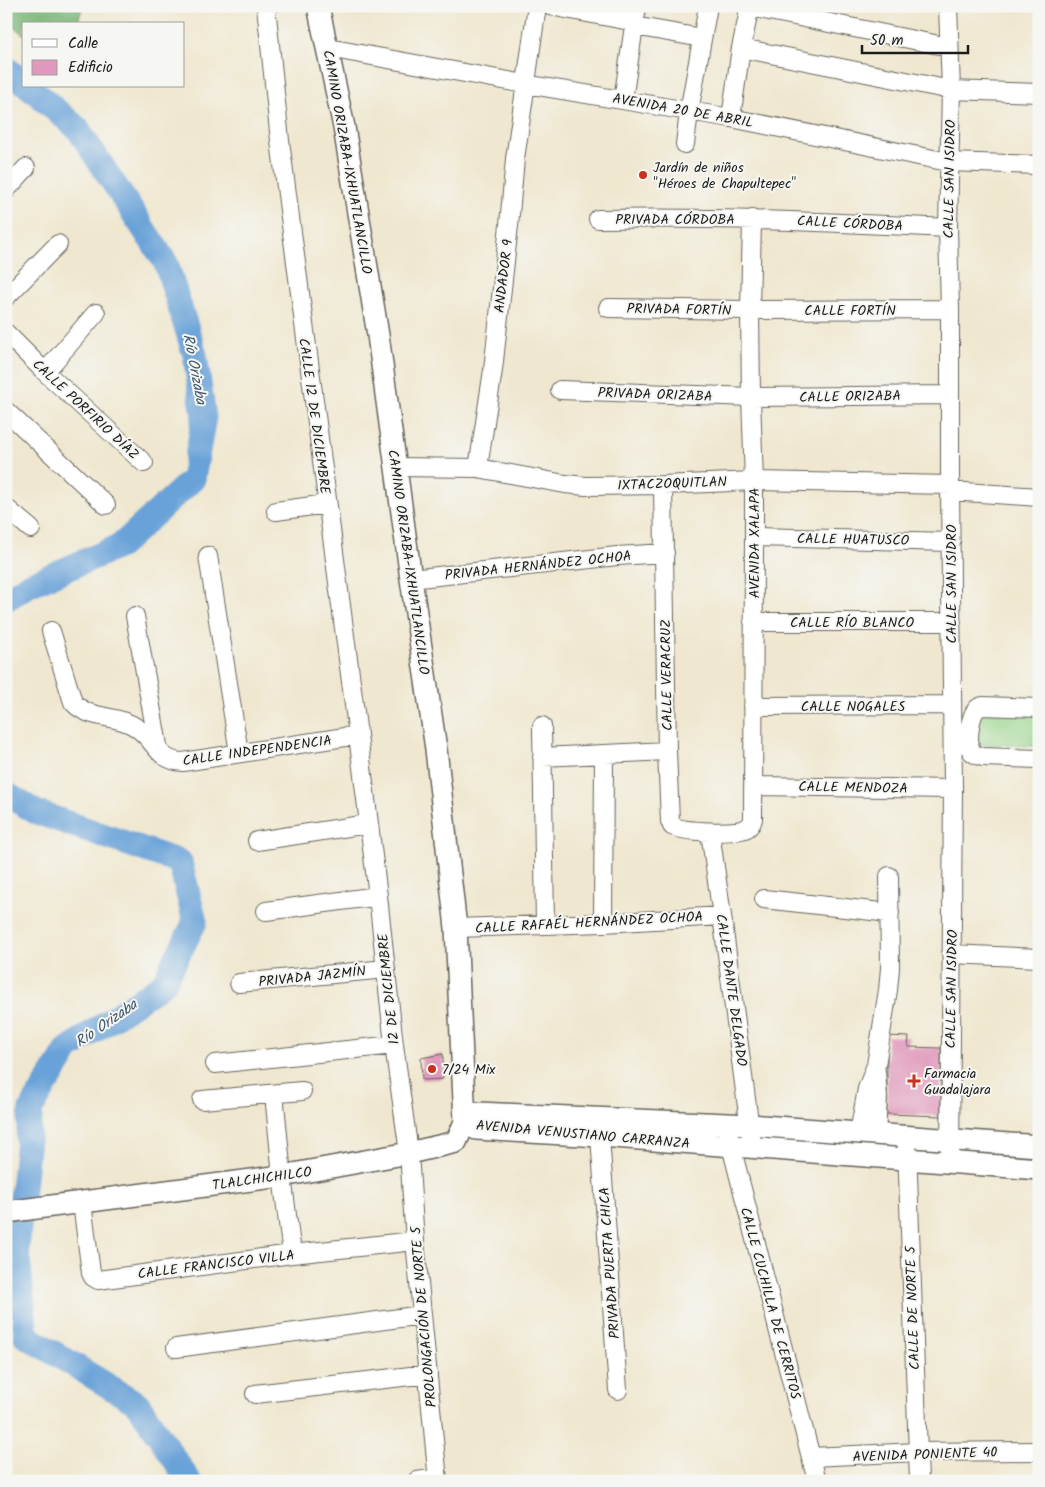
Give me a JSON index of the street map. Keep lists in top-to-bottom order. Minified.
{"streets":{"street":["AVENIDA 20 DE ABRIL","CAMINO ORIZABA-IXHUATLANCILLO","CALLE SAN ISIDRO","PRIVADA CÓRDOBA","CALLE CÓRDOBA","ANDADOR 9","PRIVADA FORTÍN","CALLE FORTÍN","PRIVADA ORIZABA","CALLE ORIZABA","CALLE PORFIRIO DÍAZ","CALLE 12 DE DICIEMBRE","IXTACZOQUITLAN","CALLE HUATUSCO","AVENIDA XALAPA","PRIVADA HERNÁNDEZ OCHOA","CALLE RÍO BLANCO","CALLE VERACRUZ","CALLE NOGALES","CALLE INDEPENDENCIA","CALLE MENDOZA","CALLE RAFAÉL HERNÁNDEZ OCHOA","PRIVADA JAZMÍN","12 DE DICIEMBRE","CALLE DANTE DELGADO","AVENIDA VENUSTIANO CARRANZA","TLALCHICHILCO","PRIVADA PUERTA CHICA","CALLE FRANCISCO VILLA","CALLE CUCHILLA DE CERRITOS","CALLE DE NORTE 5","PROLONGACIÓN DE NORTE 5","AVENIDA PONIENTE 40"]},"crossings":[["AVENIDA 20 DE ABRIL","CAMINO ORIZABA-IXHUATLANCILLO"],["AVENIDA 20 DE ABRIL","CALLE SAN ISIDRO"],["AVENIDA 20 DE ABRIL","ANDADOR 9"],["CAMINO ORIZABA-IXHUATLANCILLO","IXTACZOQUITLAN"],["CAMINO ORIZABA-IXHUATLANCILLO","PRIVADA HERNÁNDEZ OCHOA"],["CAMINO ORIZABA-IXHUATLANCILLO","CALLE RAFAÉL HERNÁNDEZ OCHOA"],["CAMINO ORIZABA-IXHUATLANCILLO","AVENIDA VENUSTIANO CARRANZA"],["CAMINO ORIZABA-IXHUATLANCILLO","TLALCHICHILCO"],["CALLE SAN ISIDRO","CALLE CÓRDOBA"],["CALLE SAN ISIDRO","CALLE FORTÍN"],["CALLE SAN ISIDRO","CALLE ORIZABA"],["CALLE SAN ISIDRO","IXTACZOQUITLAN"],["CALLE SAN ISIDRO","CALLE HUATUSCO"],["CALLE SAN ISIDRO","CALLE RÍO BLANCO"],["CALLE SAN ISIDRO","CALLE NOGALES"],["CALLE SAN ISIDRO","CALLE MENDOZA"],["CALLE SAN ISIDRO","AVENIDA VENUSTIANO CARRANZA"],["PRIVADA CÓRDOBA","CALLE CÓRDOBA"],["PRIVADA CÓRDOBA","AVENIDA XALAPA"],["CALLE CÓRDOBA","AVENIDA XALAPA"],["ANDADOR 9","IXTACZOQUITLAN"],["PRIVADA FORTÍN","CALLE FORTÍN"],["PRIVADA FORTÍN","AVENIDA XALAPA"],["CALLE FORTÍN","AVENIDA XALAPA"],["PRIVADA ORIZABA","CALLE ORIZABA"],["PRIVADA ORIZABA","AVENIDA XALAPA"],["CALLE ORIZABA","AVENIDA XALAPA"],["CALLE 12 DE DICIEMBRE","CALLE INDEPENDENCIA"],["CALLE 12 DE DICIEMBRE","12 DE DICIEMBRE"],["IXTACZOQUITLAN","AVENIDA XALAPA"],["IXTACZOQUITLAN","CALLE VERACRUZ"],["CALLE HUATUSCO","AVENIDA XALAPA"],["AVENIDA XALAPA","CALLE RÍO BLANCO"],["AVENIDA XALAPA","CALLE VERACRUZ"],["AVENIDA XALAPA","CALLE NOGALES"],["AVENIDA XALAPA","CALLE MENDOZA"],["AVENIDA XALAPA","CALLE DANTE DELGADO"],["PRIVADA HERNÁNDEZ OCHOA","CALLE VERACRUZ"],["CALLE VERACRUZ","CALLE DANTE DELGADO"],["CALLE RAFAÉL HERNÁNDEZ OCHOA","CALLE DANTE DELGADO"],["PRIVADA JAZMÍN","12 DE DICIEMBRE"],["12 DE DICIEMBRE","TLALCHICHILCO"],["12 DE DICIEMBRE","PROLONGACIÓN DE NORTE 5"],["CALLE DANTE DELGADO","AVENIDA VENUSTIANO CARRANZA"],["AVENIDA VENUSTIANO CARRANZA","TLALCHICHILCO"],["AVENIDA VENUSTIANO CARRANZA","PRIVADA PUERTA CHICA"],["AVENIDA VENUSTIANO CARRANZA","CALLE CUCHILLA DE CERRITOS"],["AVENIDA VENUSTIANO CARRANZA","CALLE DE NORTE 5"],["TLALCHICHILCO","CALLE FRANCISCO VILLA"],["TLALCHICHILCO","PROLONGACIÓN DE NORTE 5"],["CALLE FRANCISCO VILLA","PROLONGACIÓN DE NORTE 5"],["CALLE CUCHILLA DE CERRITOS","AVENIDA PONIENTE 40"],["CALLE DE NORTE 5","AVENIDA PONIENTE 40"]],"water":["Río Orizaba"],"places":{"other":["Jardín de niños \"Héroes de Chapultepec\"","7/24 Mix"],"health":["Farmacia Guadalajara"]},"legend":["Calle","Edificio"],"scale_bar":"50 m"}
